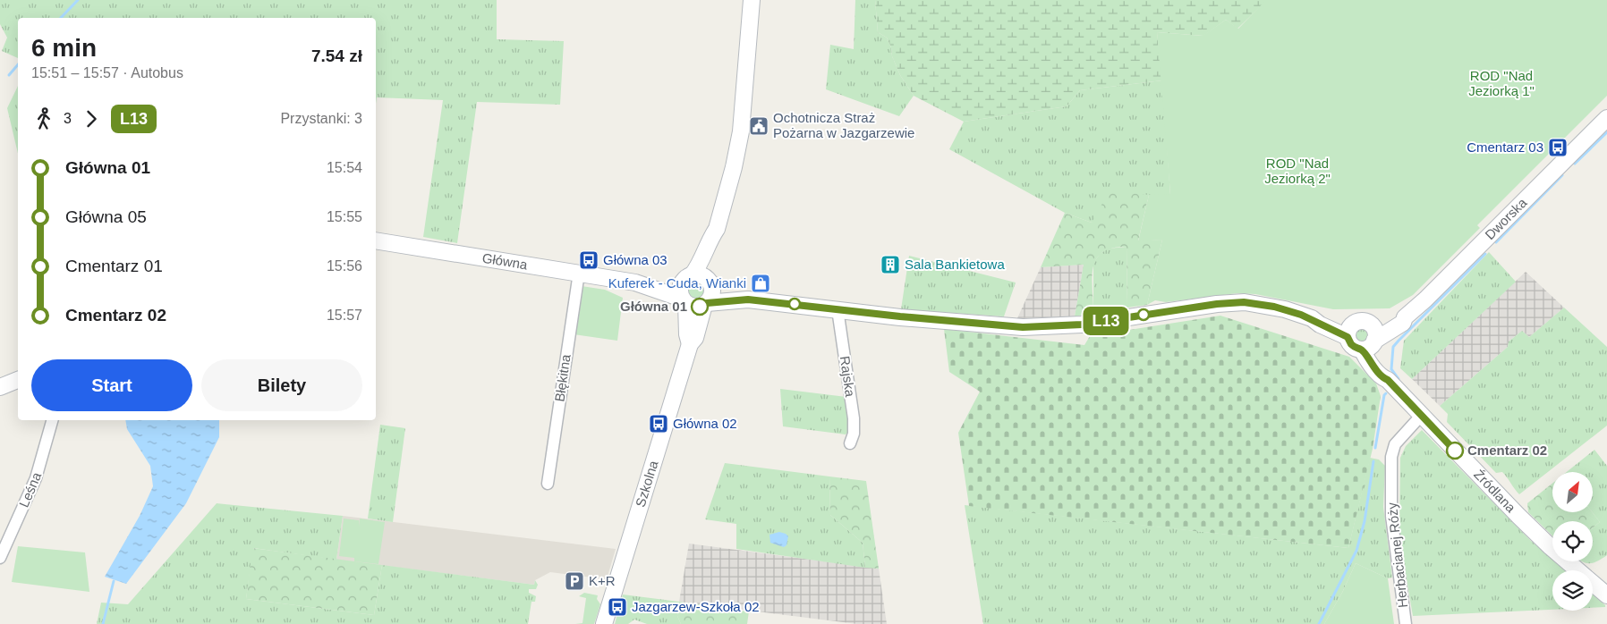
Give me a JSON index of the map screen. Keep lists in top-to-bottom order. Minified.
{"streets":{"main road":["Dworska","Główna","Szkolna","Źródlana"],"street":["Rajska","Błękitna","Leśna","Herbacianej Róży"]},"crossings":[["Dworska","Źródlana"],["Główna","Błękitna"],["Główna","Szkolna"],["Źródlana","Herbacianej Róży"]],"parks":["ROD \"Nad Jeziorką 1\"","ROD \"Nad Jeziorką 2\""],"places":{"public building":["Ochotnicza Straż Pożarna w Jazgarzewie"],"bus stop":["Cmentarz 03","Główna 03","Główna 02","Jazgarzew-Szkoła 02"],"building":["Sala Bankietowa"],"shop":["Kuferek - Cuda, Wianki"],"other":["Główna 01","Cmentarz 02"],"parking":["K+R"]},"lines":["bus line L13"],"north":"top right","page":{"on_map":"L13","heading":["6 min","15:51 – 15:57 · Autobus","7.54 zł"],"legs":["3","L13","Przystanki: 3"],"list":[{"name":"Główna 01","value":"15:54"},{"name":"Główna 05","value":"15:55"},{"name":"Cmentarz 01","value":"15:56"},{"name":"Cmentarz 02","value":"15:57"}],"buttons":["Start","Bilety"]}}
